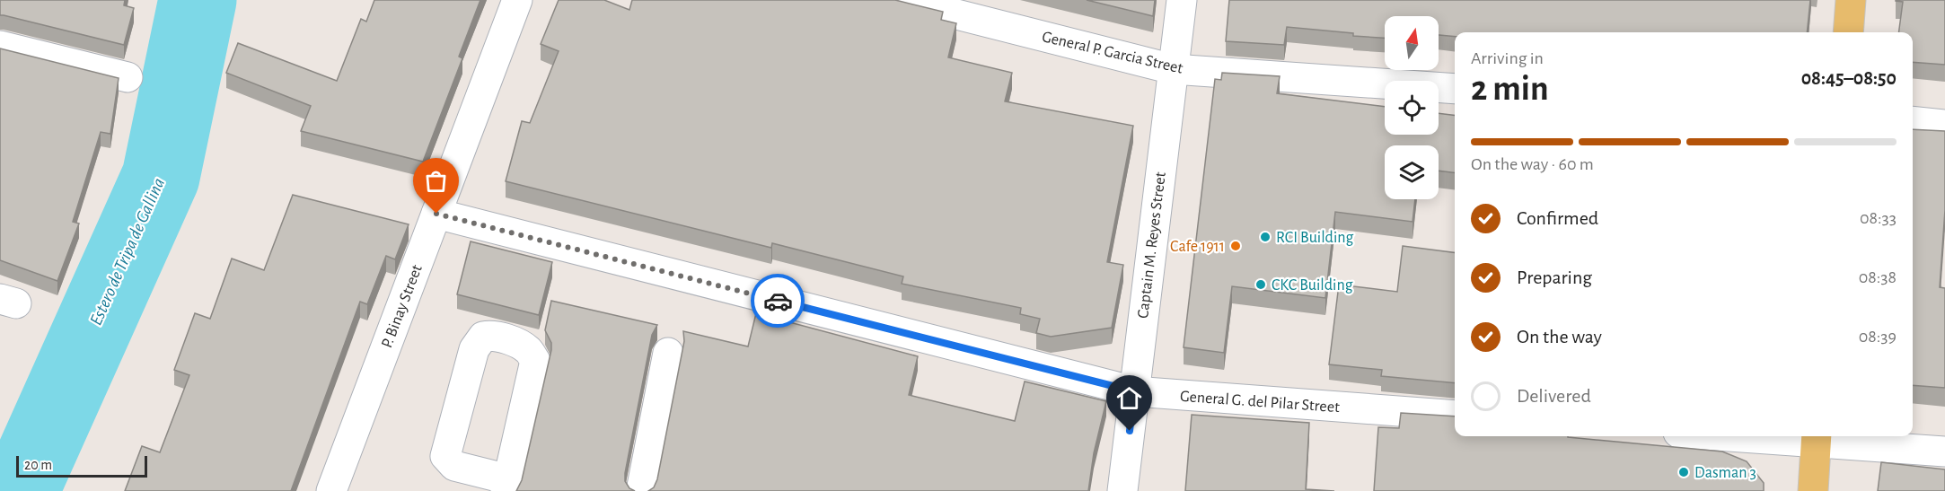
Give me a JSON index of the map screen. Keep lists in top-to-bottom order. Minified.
{"streets":{"street":["General P. Garcia Street","Captain M. Reyes Street","P. Binay Street","General G. del Pilar Street"]},"crossings":[["General P. Garcia Street","Captain M. Reyes Street"],["Captain M. Reyes Street","General G. del Pilar Street"],["P. Binay Street","General G. del Pilar Street"]],"water":["Estero de Tripa de Gallina"],"places":["RCI Building","Cafe 1911","CKC Building","Dasman 3"],"scale_bar":"20 m","north":"top","page":{"heading":["2 min","Arriving in","08:45–08:50"],"bar":"On the way · 60 m","list":[["Confirmed","08:33"],["Preparing","08:38"],["On the way","08:39"],"Delivered"],"scale":"20 m"}}
